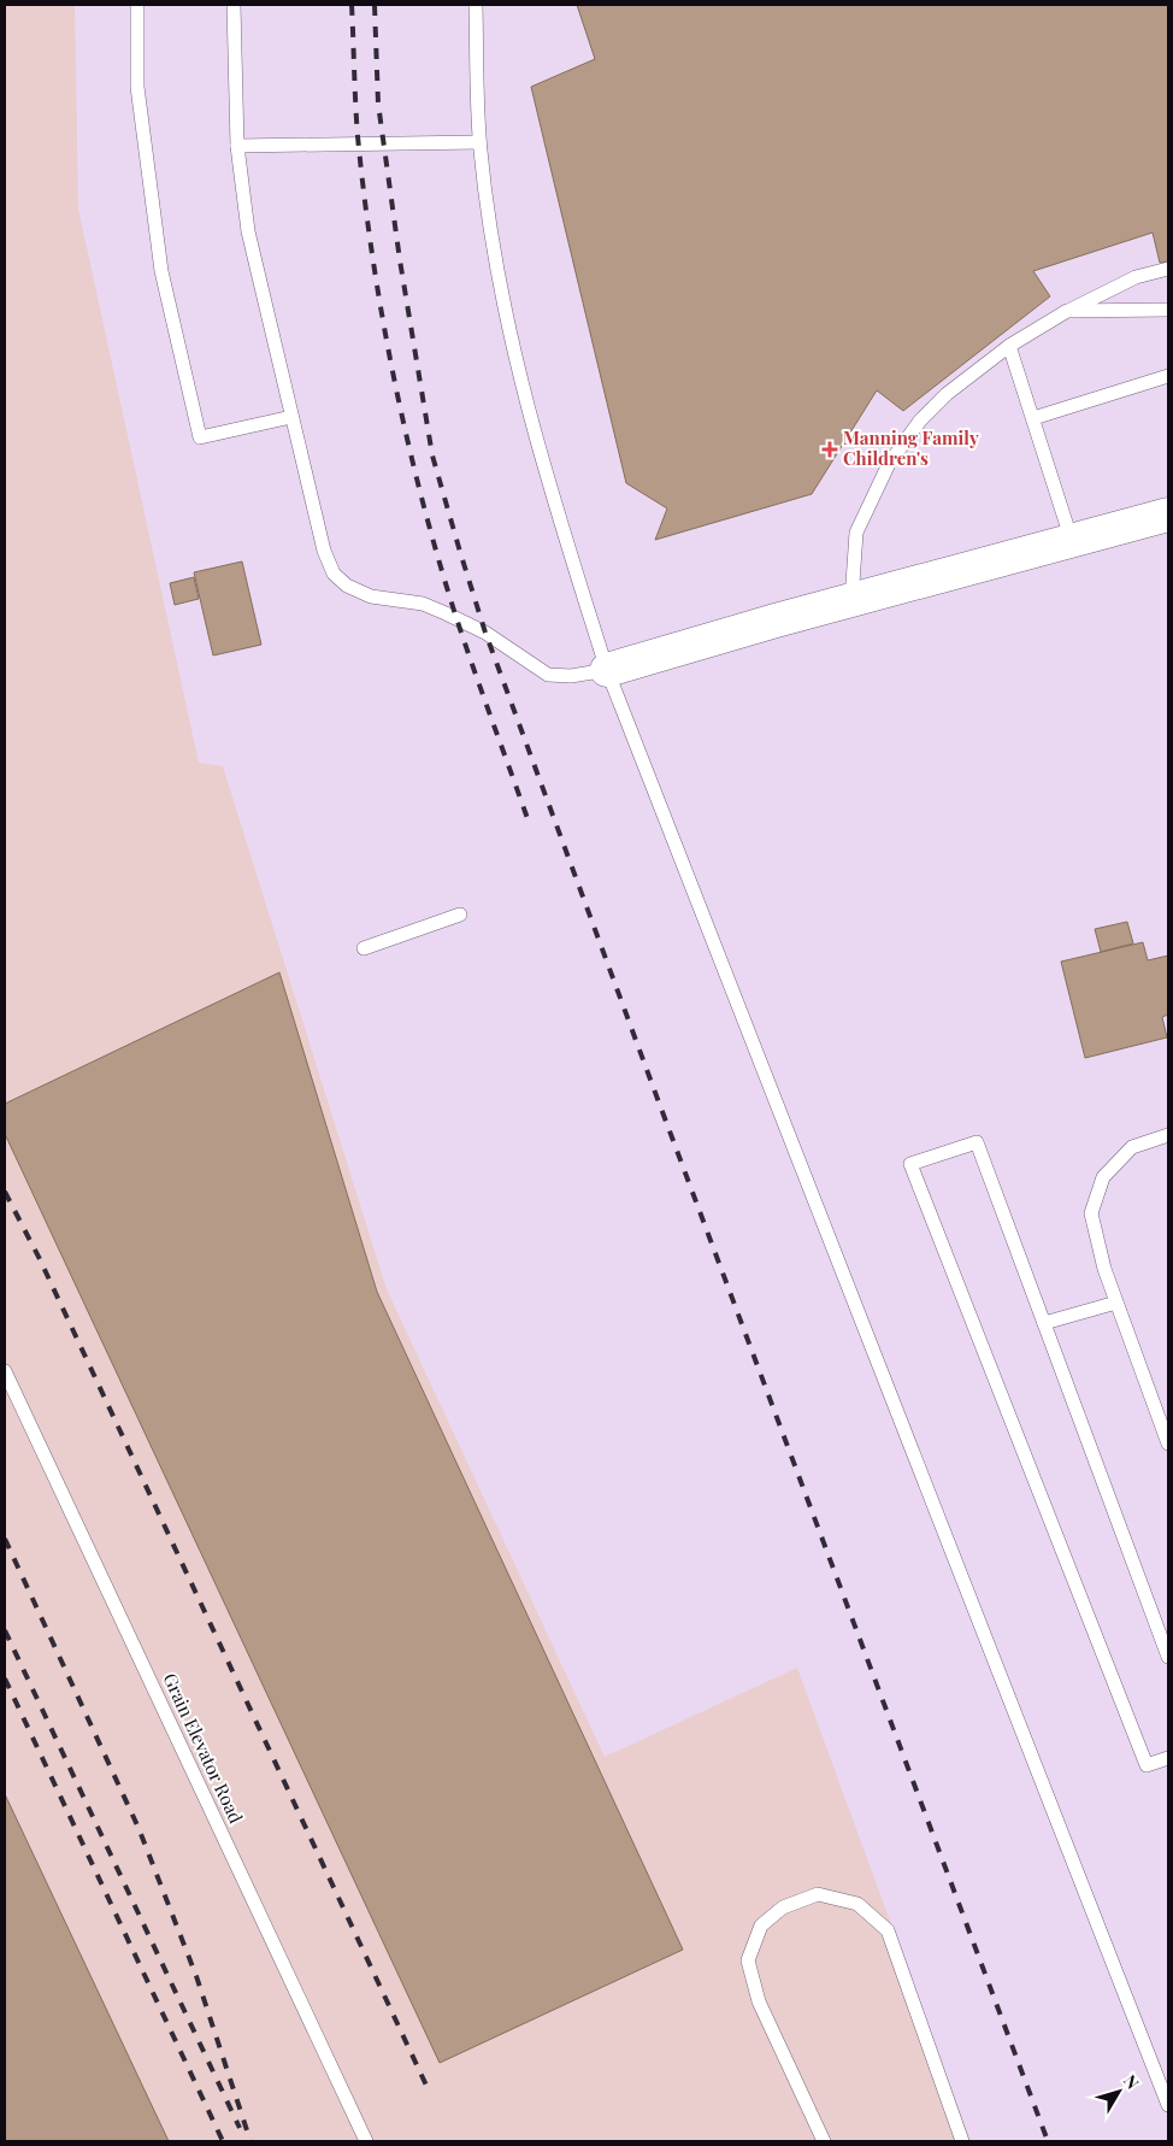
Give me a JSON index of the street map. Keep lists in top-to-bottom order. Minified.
{"streets":{"lane":["Grain Elevator Road"]},"places":{"health":["Manning Family Children's"]},"north":"top right"}
